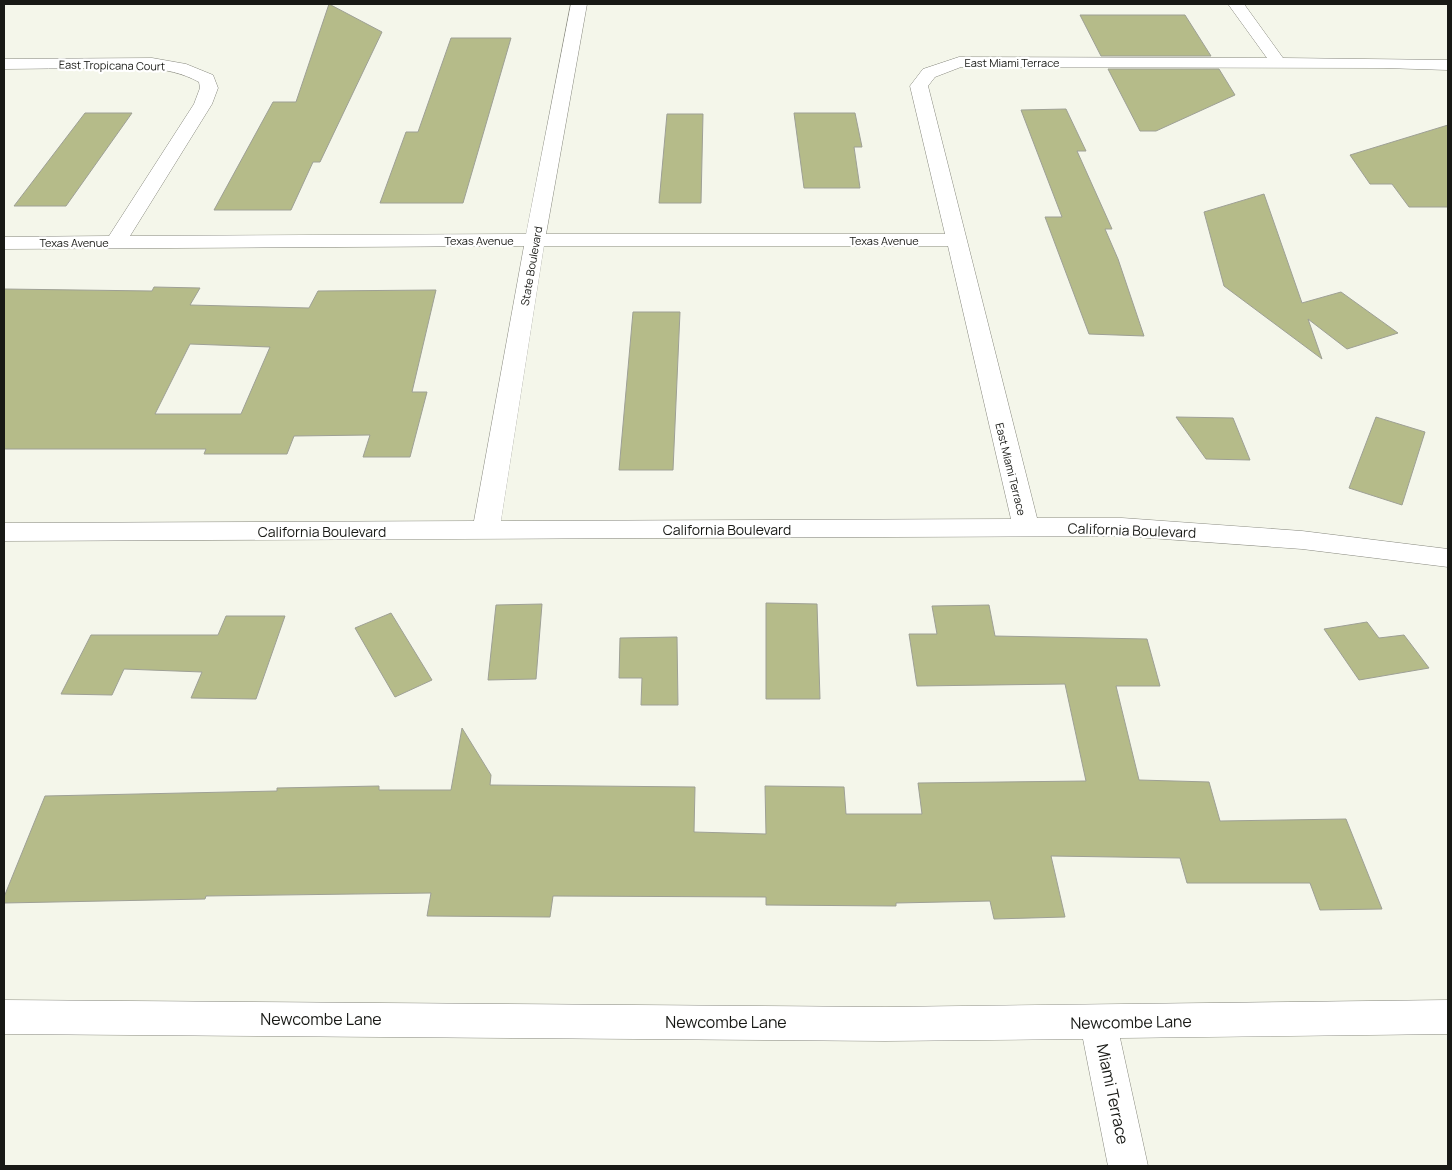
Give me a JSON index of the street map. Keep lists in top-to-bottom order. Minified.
{"streets":{"street":["East Miami Terrace","East Tropicana Court","Texas Avenue","State Boulevard","California Boulevard","Newcombe Lane","Miami Terrace"]},"crossings":[["East Miami Terrace","Texas Avenue"],["East Miami Terrace","California Boulevard"],["East Tropicana Court","Texas Avenue"],["Texas Avenue","State Boulevard"],["State Boulevard","California Boulevard"],["Newcombe Lane","Miami Terrace"]]}
